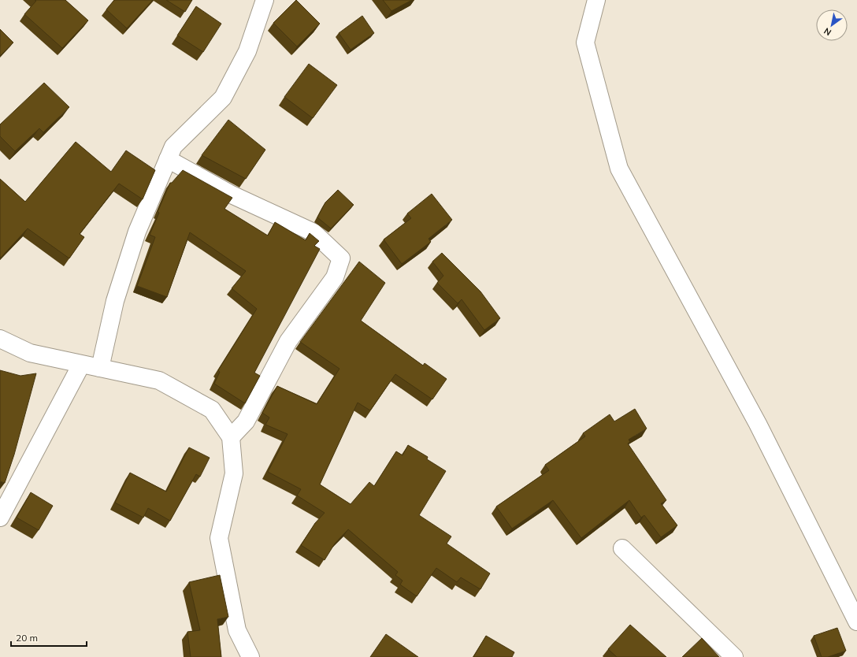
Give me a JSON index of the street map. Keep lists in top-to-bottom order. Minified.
{"scale_bar":"20 m","north":"bottom left"}
